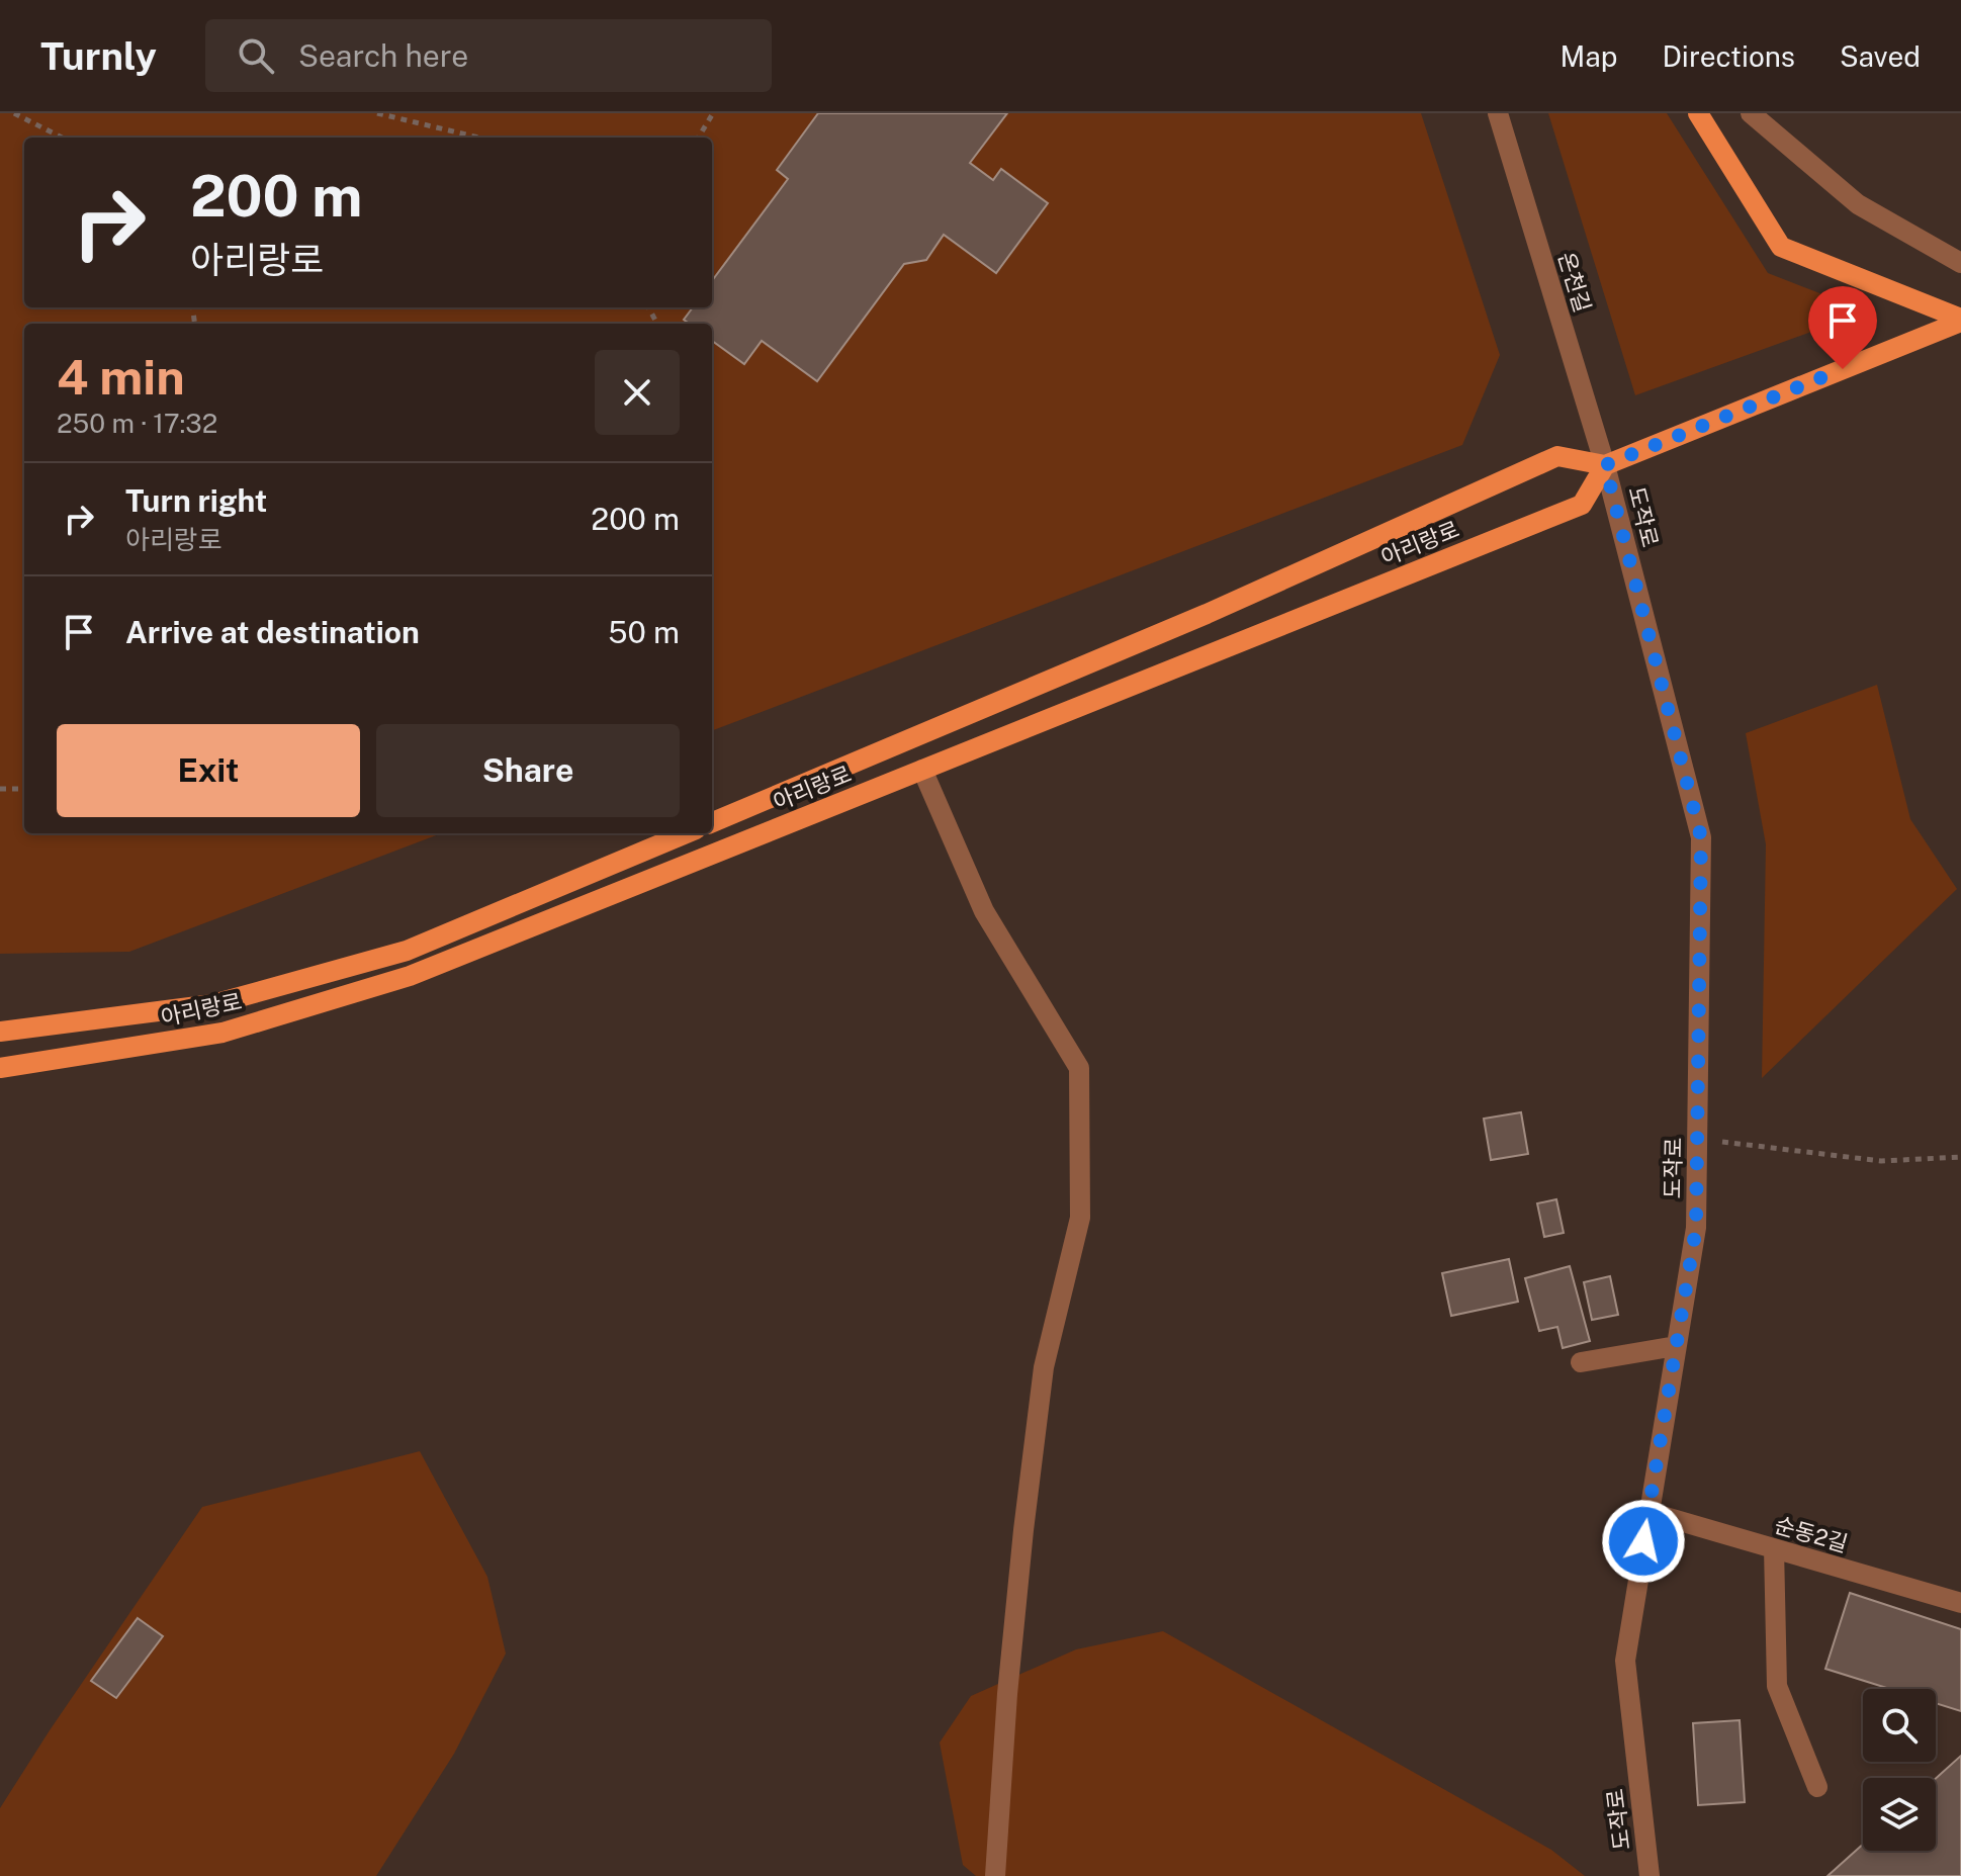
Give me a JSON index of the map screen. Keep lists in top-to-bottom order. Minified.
{"streets":{"main road":["아리랑로"],"street":["온천길","도작로","순동2길"]},"crossings":[["온천길","도작로"],["온천길","아리랑로"],["도작로","아리랑로"],["도작로","순동2길"]],"page":{"header":"Turnly","search":"Search here","nav":["Map","Directions","Saved"],"turn":["200 m","아리랑로"],"heading":["4 min","250 m · 17:32"],"list":[{"name":"Turn right","note":"아리랑로","value":"200 m"},{"name":"Arrive at destination","value":"50 m"}],"buttons":["Exit","Share"]}}
